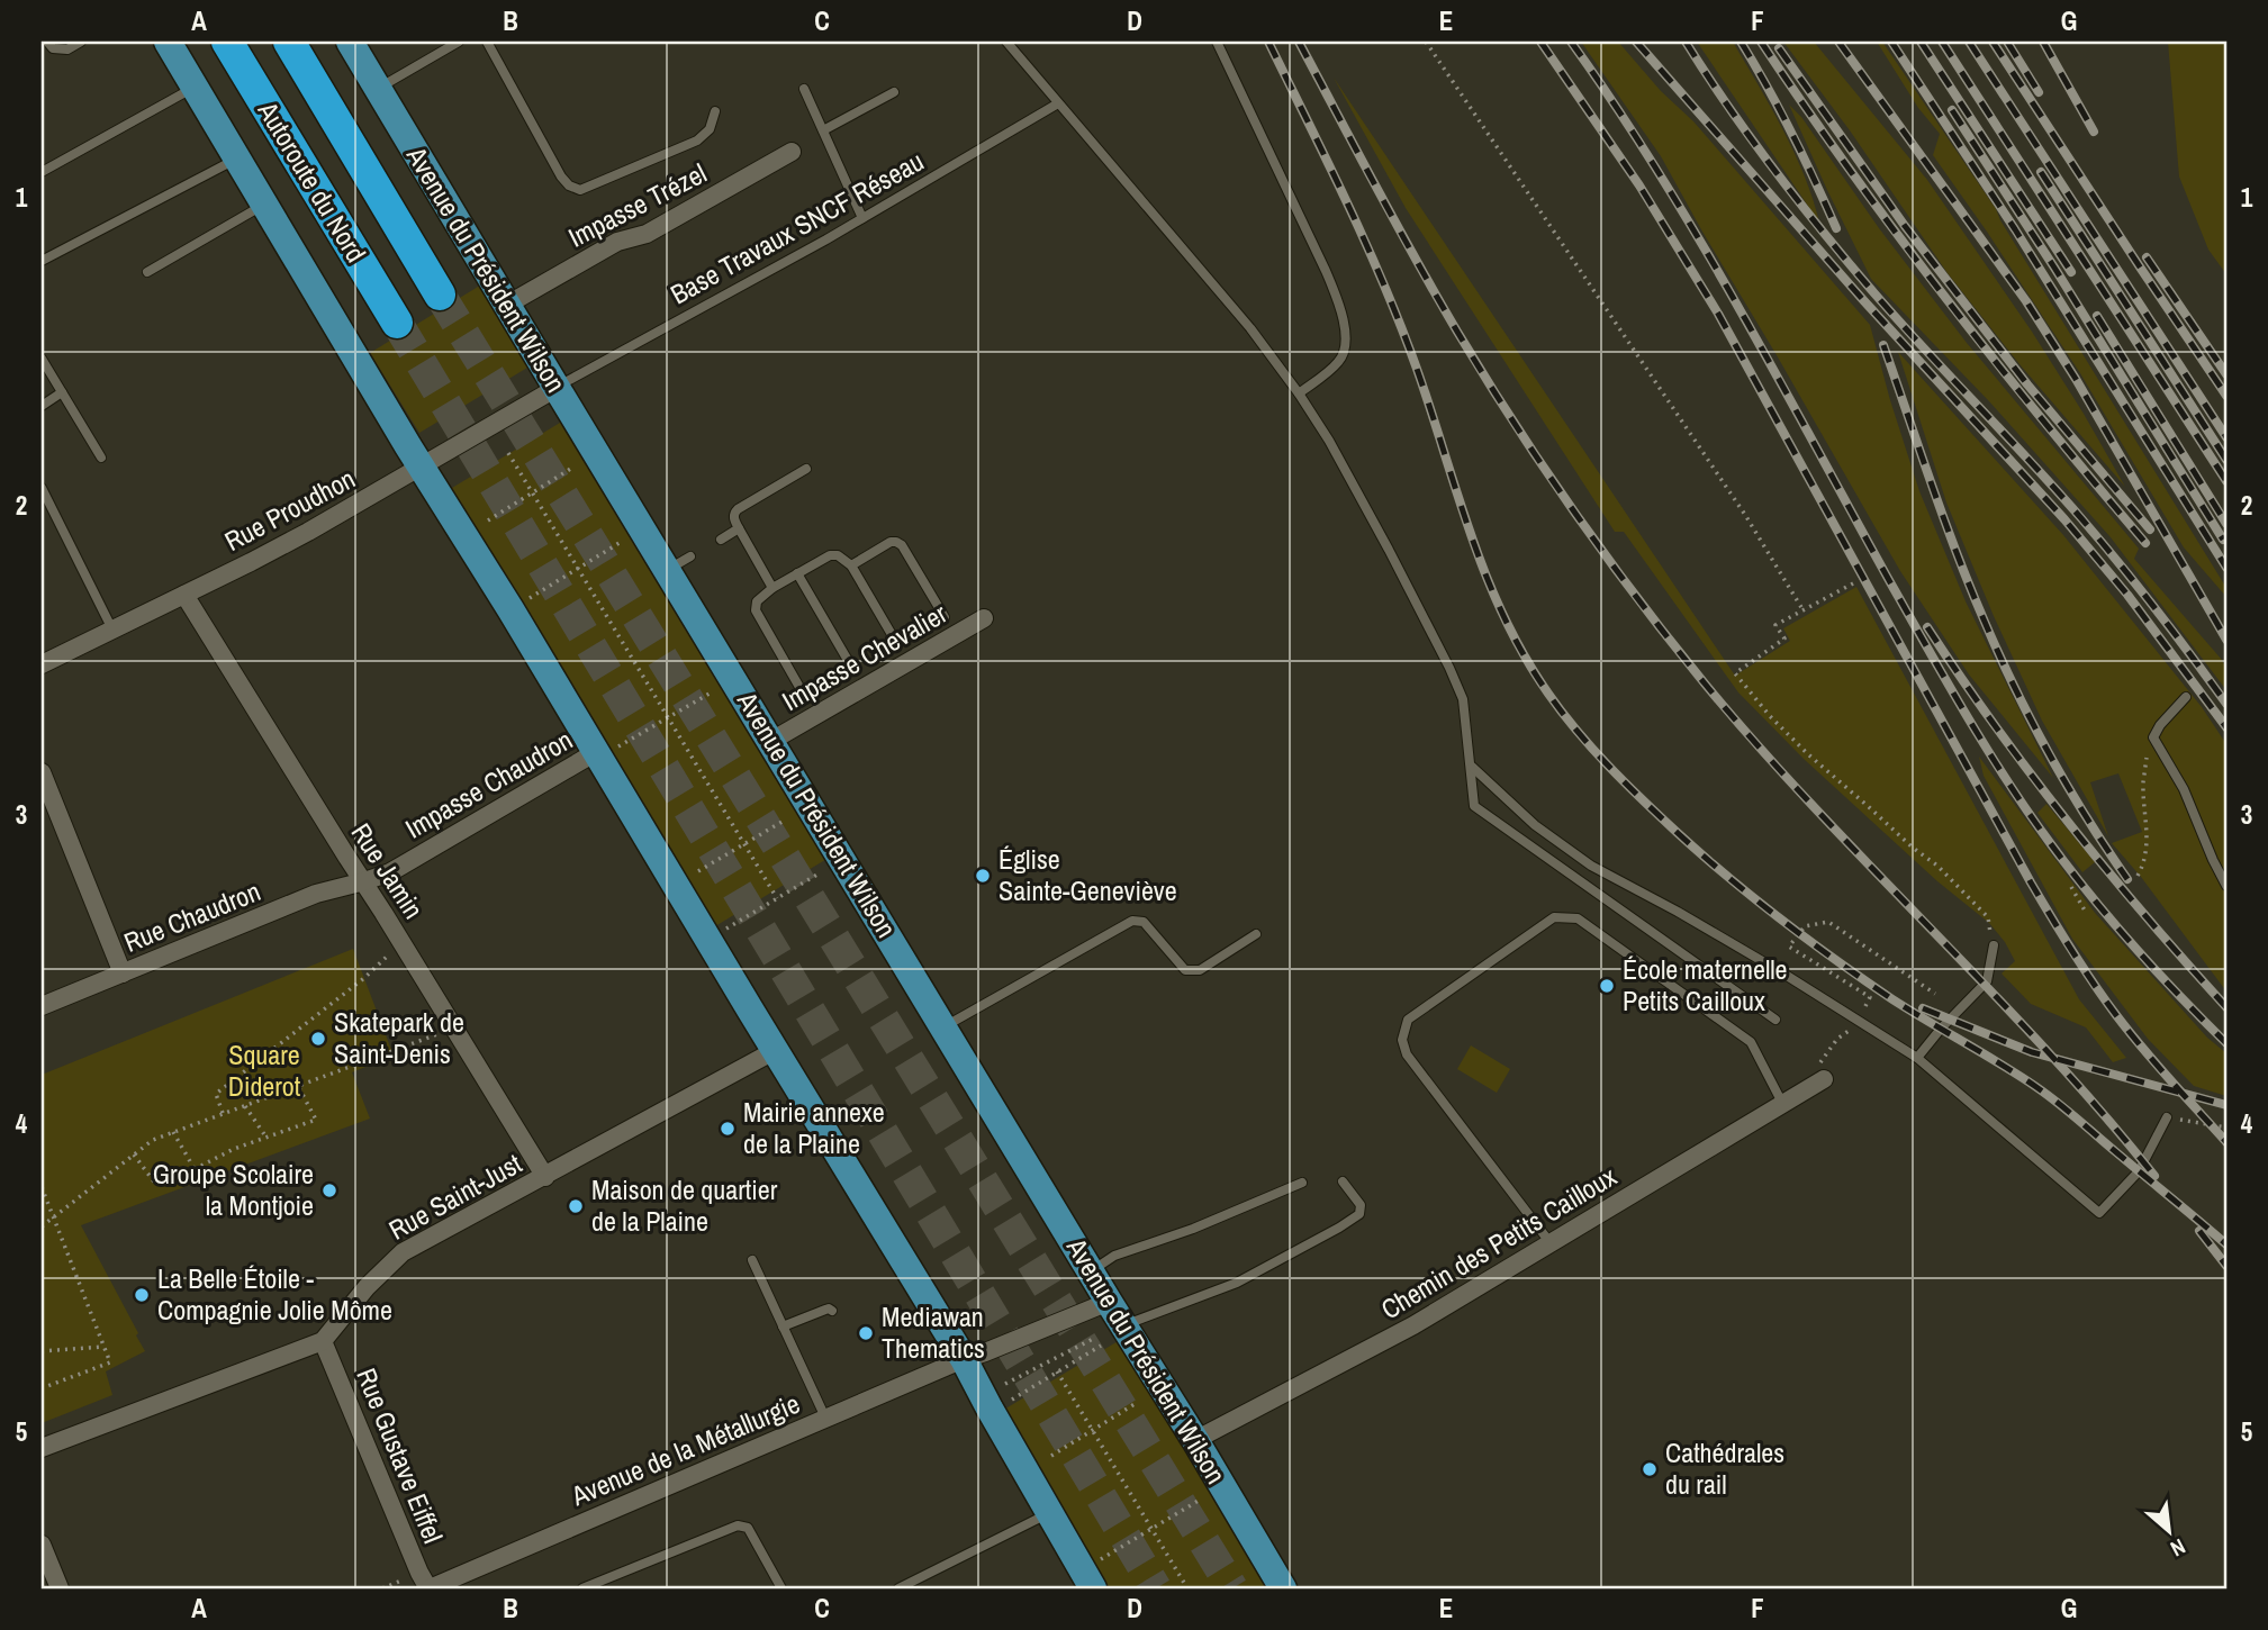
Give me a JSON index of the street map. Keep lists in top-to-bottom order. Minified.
{"streets":{"highway":["Autoroute du Nord"],"main road":["Avenue du Président Wilson"],"street":["Impasse Trézel","Rue Proudhon","Impasse Chevalier","Impasse Chaudron","Rue Jamin","Rue Chaudron","Rue Saint-Just","Chemin des Petits Cailloux","Avenue de la Métallurgie","Rue Gustave Eiffel"],"lane":["Base Travaux SNCF Réseau"]},"crossings":[["Impasse Trézel","Avenue du Président Wilson"],["Base Travaux SNCF Réseau","Avenue du Président Wilson"],["Base Travaux SNCF Réseau","Rue Proudhon"],["Avenue du Président Wilson","Rue Proudhon"],["Avenue du Président Wilson","Impasse Chevalier"],["Avenue du Président Wilson","Chemin des Petits Cailloux"],["Avenue du Président Wilson","Avenue de la Métallurgie"],["Rue Proudhon","Rue Jamin"],["Impasse Chaudron","Rue Jamin"],["Impasse Chaudron","Rue Chaudron"],["Rue Jamin","Rue Chaudron"],["Rue Jamin","Rue Saint-Just"],["Rue Saint-Just","Rue Gustave Eiffel"],["Avenue de la Métallurgie","Rue Gustave Eiffel"]],"parks":["Square Diderot"],"places":["Église Sainte-Geneviève","École maternelle Petits Cailloux","Skatepark de Saint-Denis","Mairie annexe de la Plaine","Groupe Scolaire la Montjoie","Maison de quartier de la Plaine","La Belle Étoile - Compagnie Jolie Môme","Mediawan Thematics","Cathédrales du rail"],"north":"bottom right","grid":{"columns":["A","B","C","D","E","F","G"],"rows":["1","2","3","4","5"]}}
